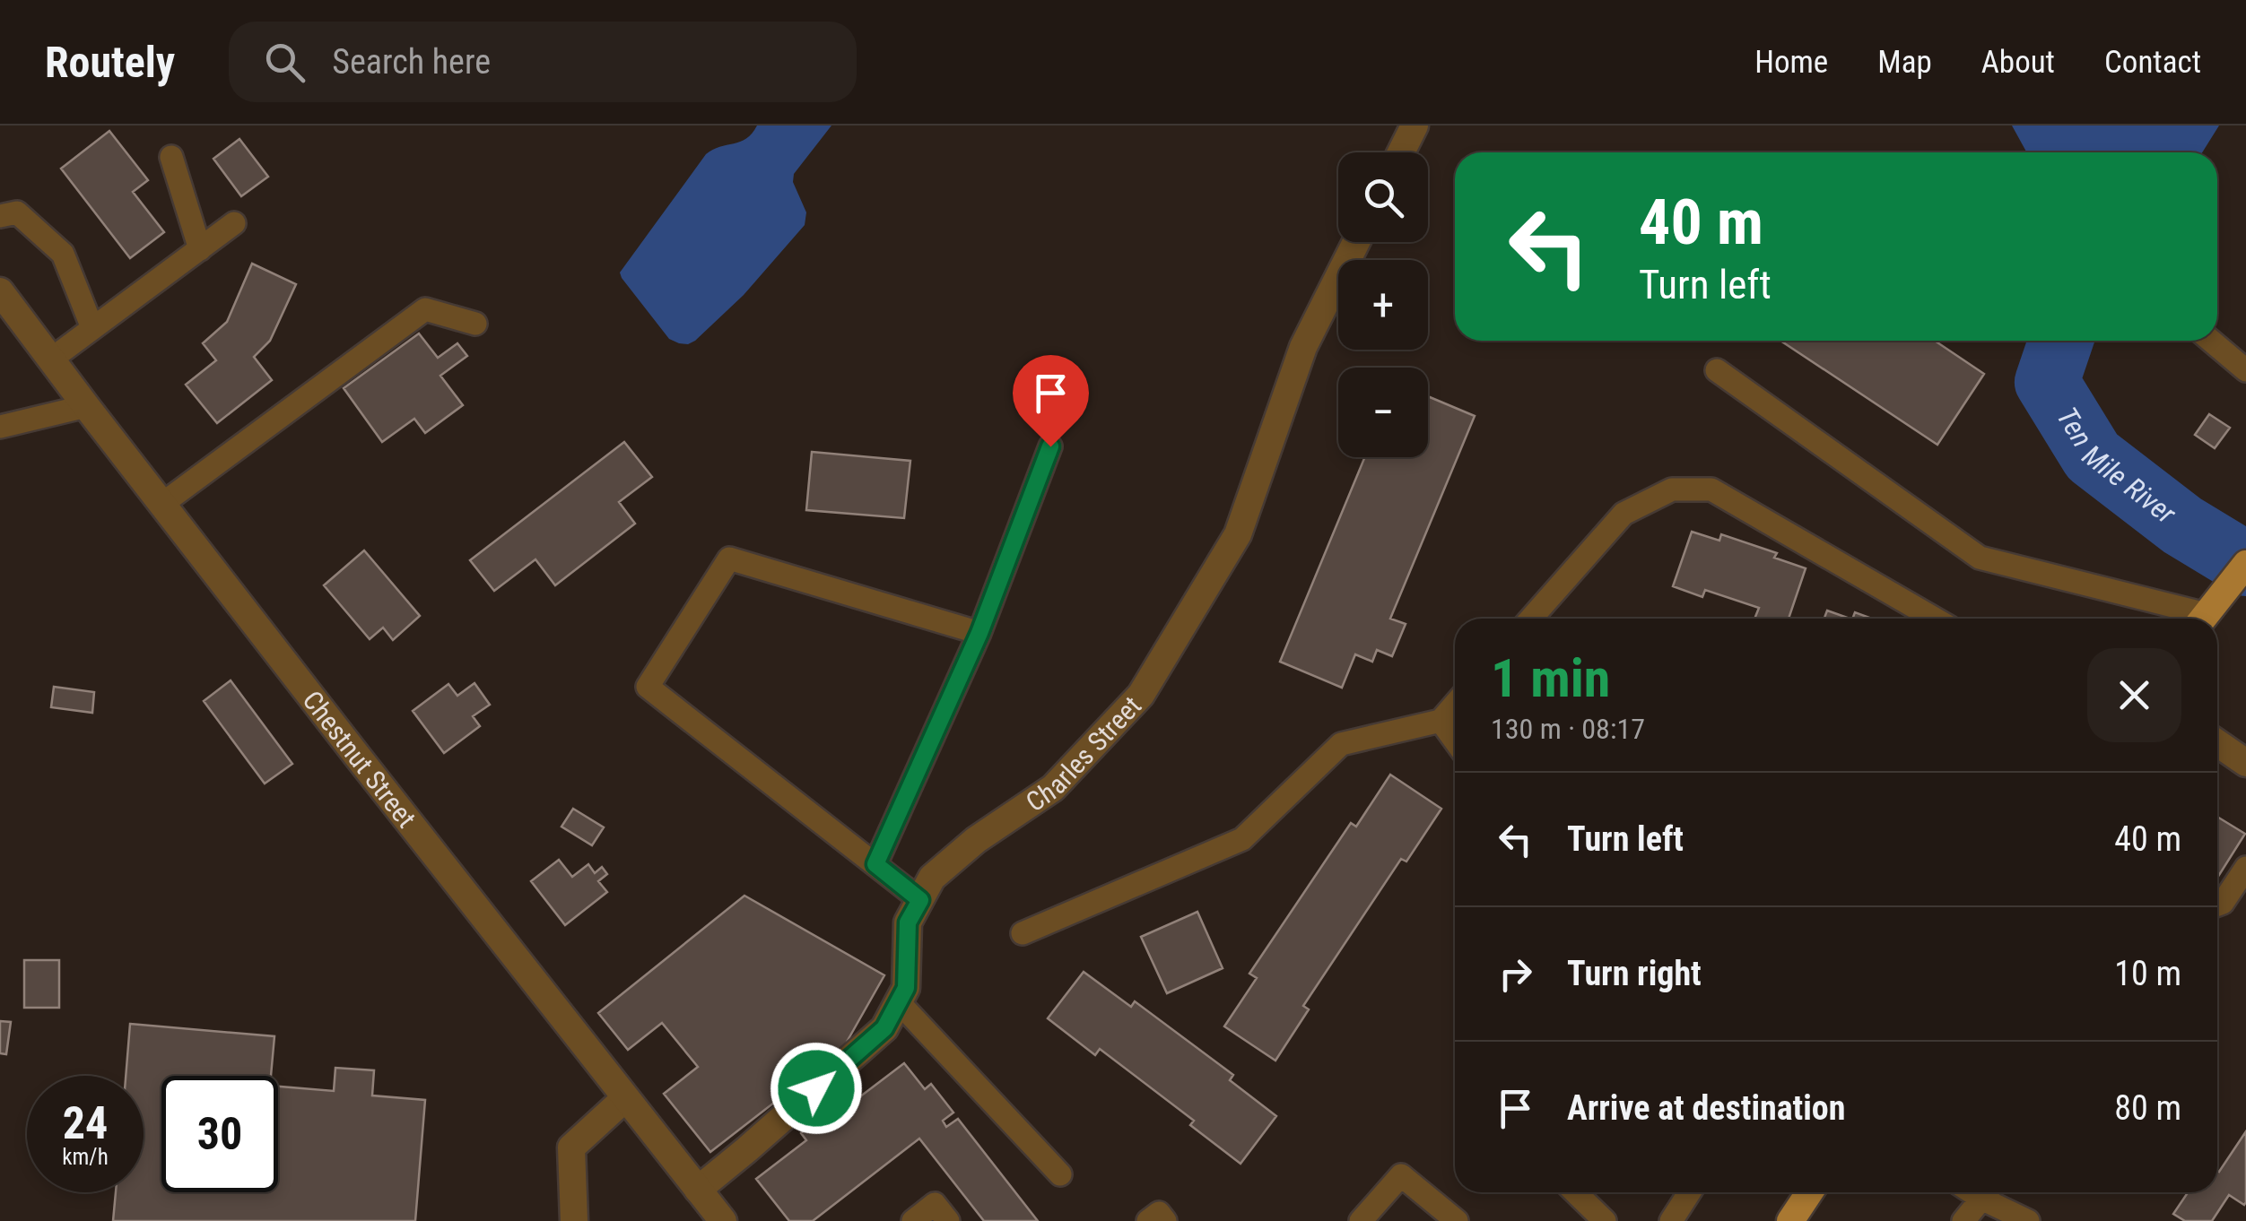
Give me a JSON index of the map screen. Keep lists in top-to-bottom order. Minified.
{"streets":{"street":["Charles Street","Chestnut Street"]},"crossings":[["Charles Street","Chestnut Street"]],"water":["Ten Mile River"],"page":{"header":"Routely","search":"Search here","nav":["Home","Map","About","Contact"],"map_buttons":["+","−"],"turn":["40 m","Turn left"],"heading":["1 min","130 m · 08:17"],"list":[{"name":"Turn left","value":"40 m"},{"name":"Turn right","value":"10 m"},{"name":"Arrive at destination","value":"80 m"}],"speed":"24 km/h","limit":"30"}}
